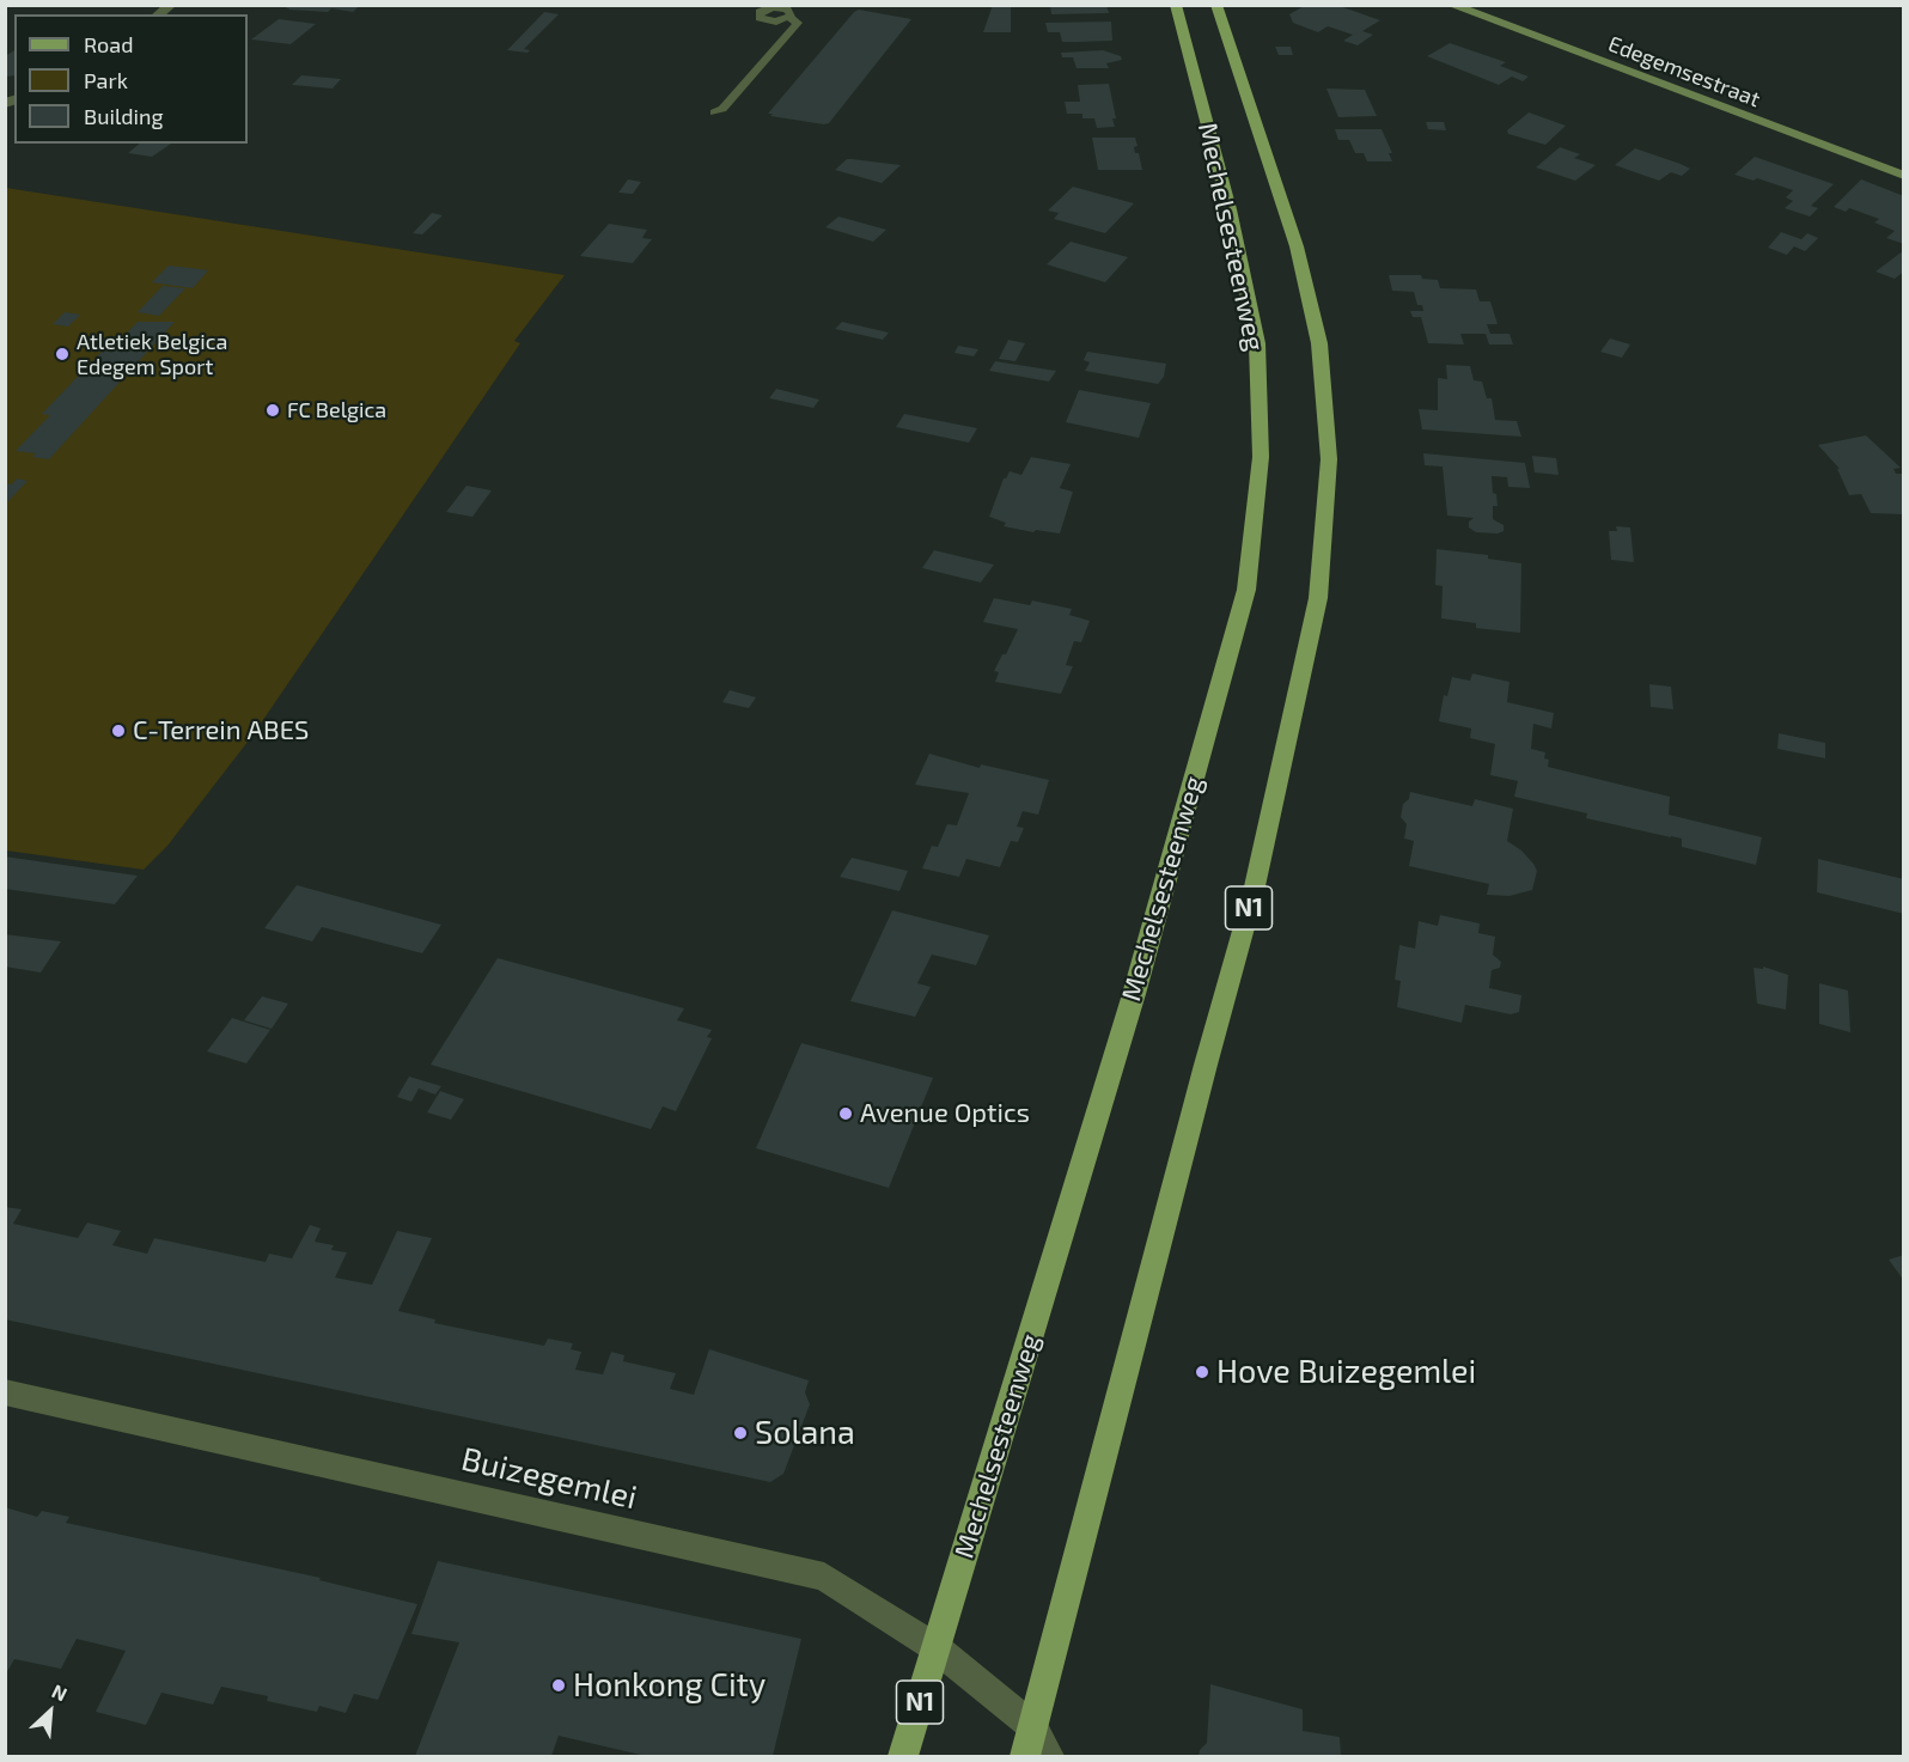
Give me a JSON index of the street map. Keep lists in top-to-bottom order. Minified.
{"streets":{"main road":["Mechelsesteenweg","N1"],"street":["Edegemsestraat","Buizegemlei"]},"crossings":[["Mechelsesteenweg","Buizegemlei"]],"places":["Atletiek Belgica Edegem Sport","FC Belgica","C-Terrein ABES","Avenue Optics","Hove Buizegemlei","Solana","Honkong City"],"legend":["Road","Park","Building"],"north":"top right"}
